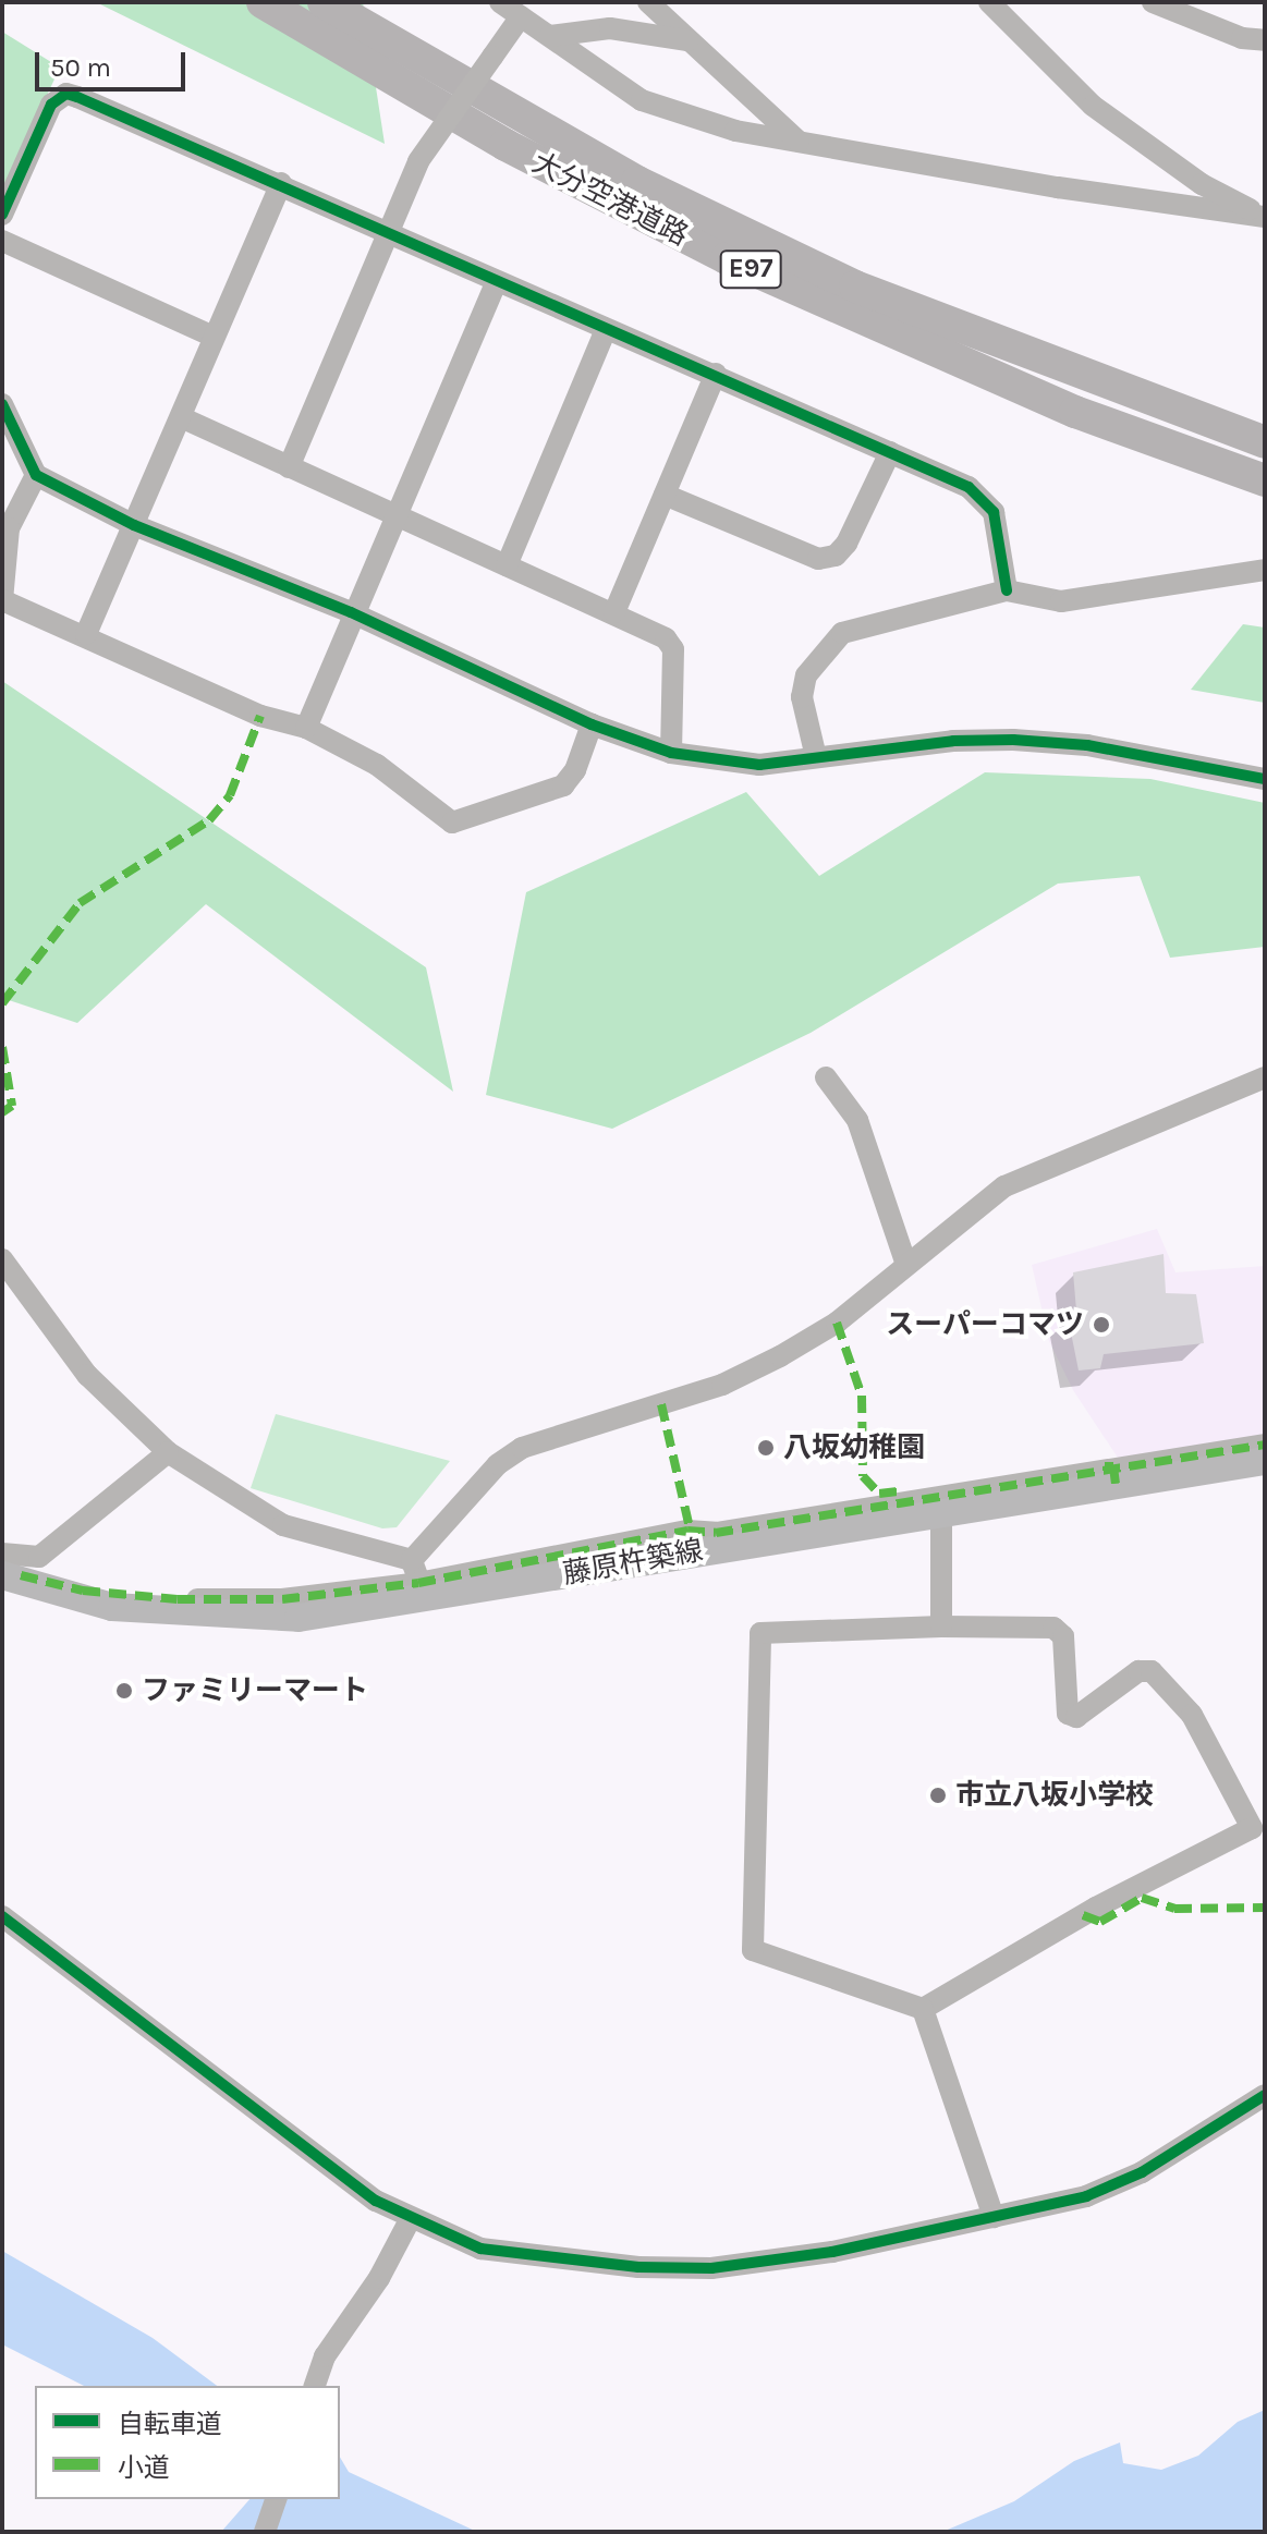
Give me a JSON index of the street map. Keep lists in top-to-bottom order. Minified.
{"streets":{"highway":["大分空港道路","E97"],"main road":["藤原杵築線"]},"places":["スーパーコマツ","八坂幼稚園","ファミリーマート","市立八坂小学校"],"legend":["自転車道","小道"],"scale_bar":"50 m"}
